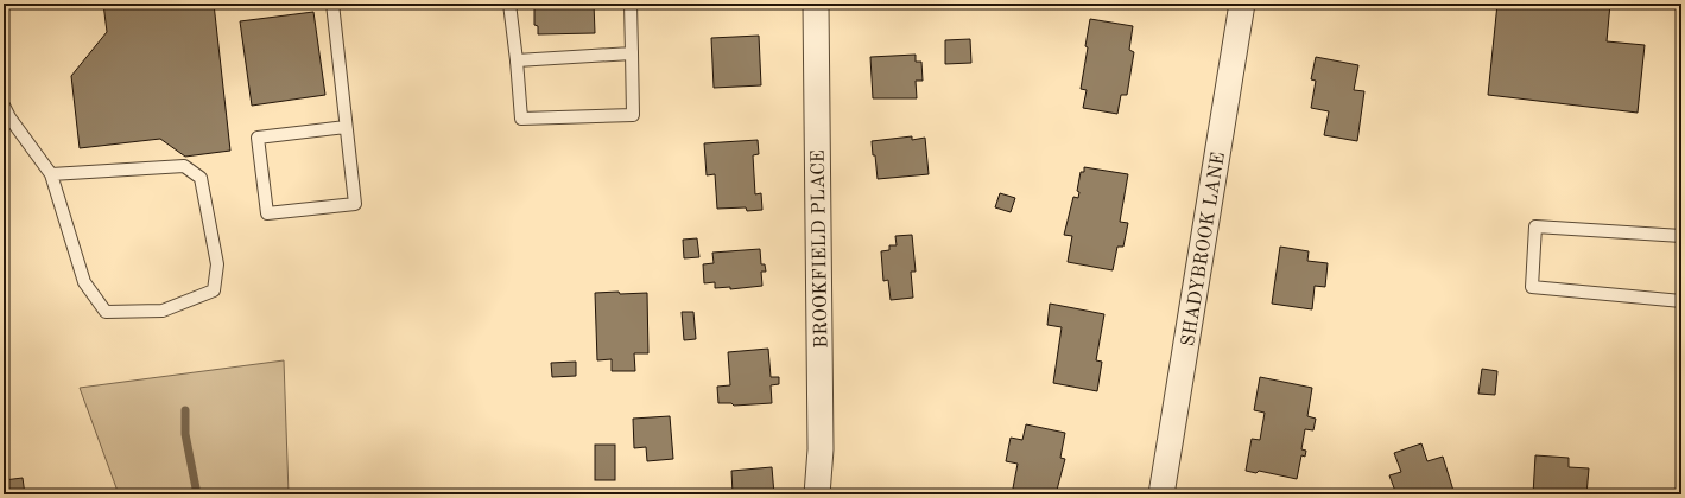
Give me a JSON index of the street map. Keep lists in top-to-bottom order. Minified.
{"streets":{"street":["BROOKFIELD PLACE","SHADYBROOK LANE"]}}
